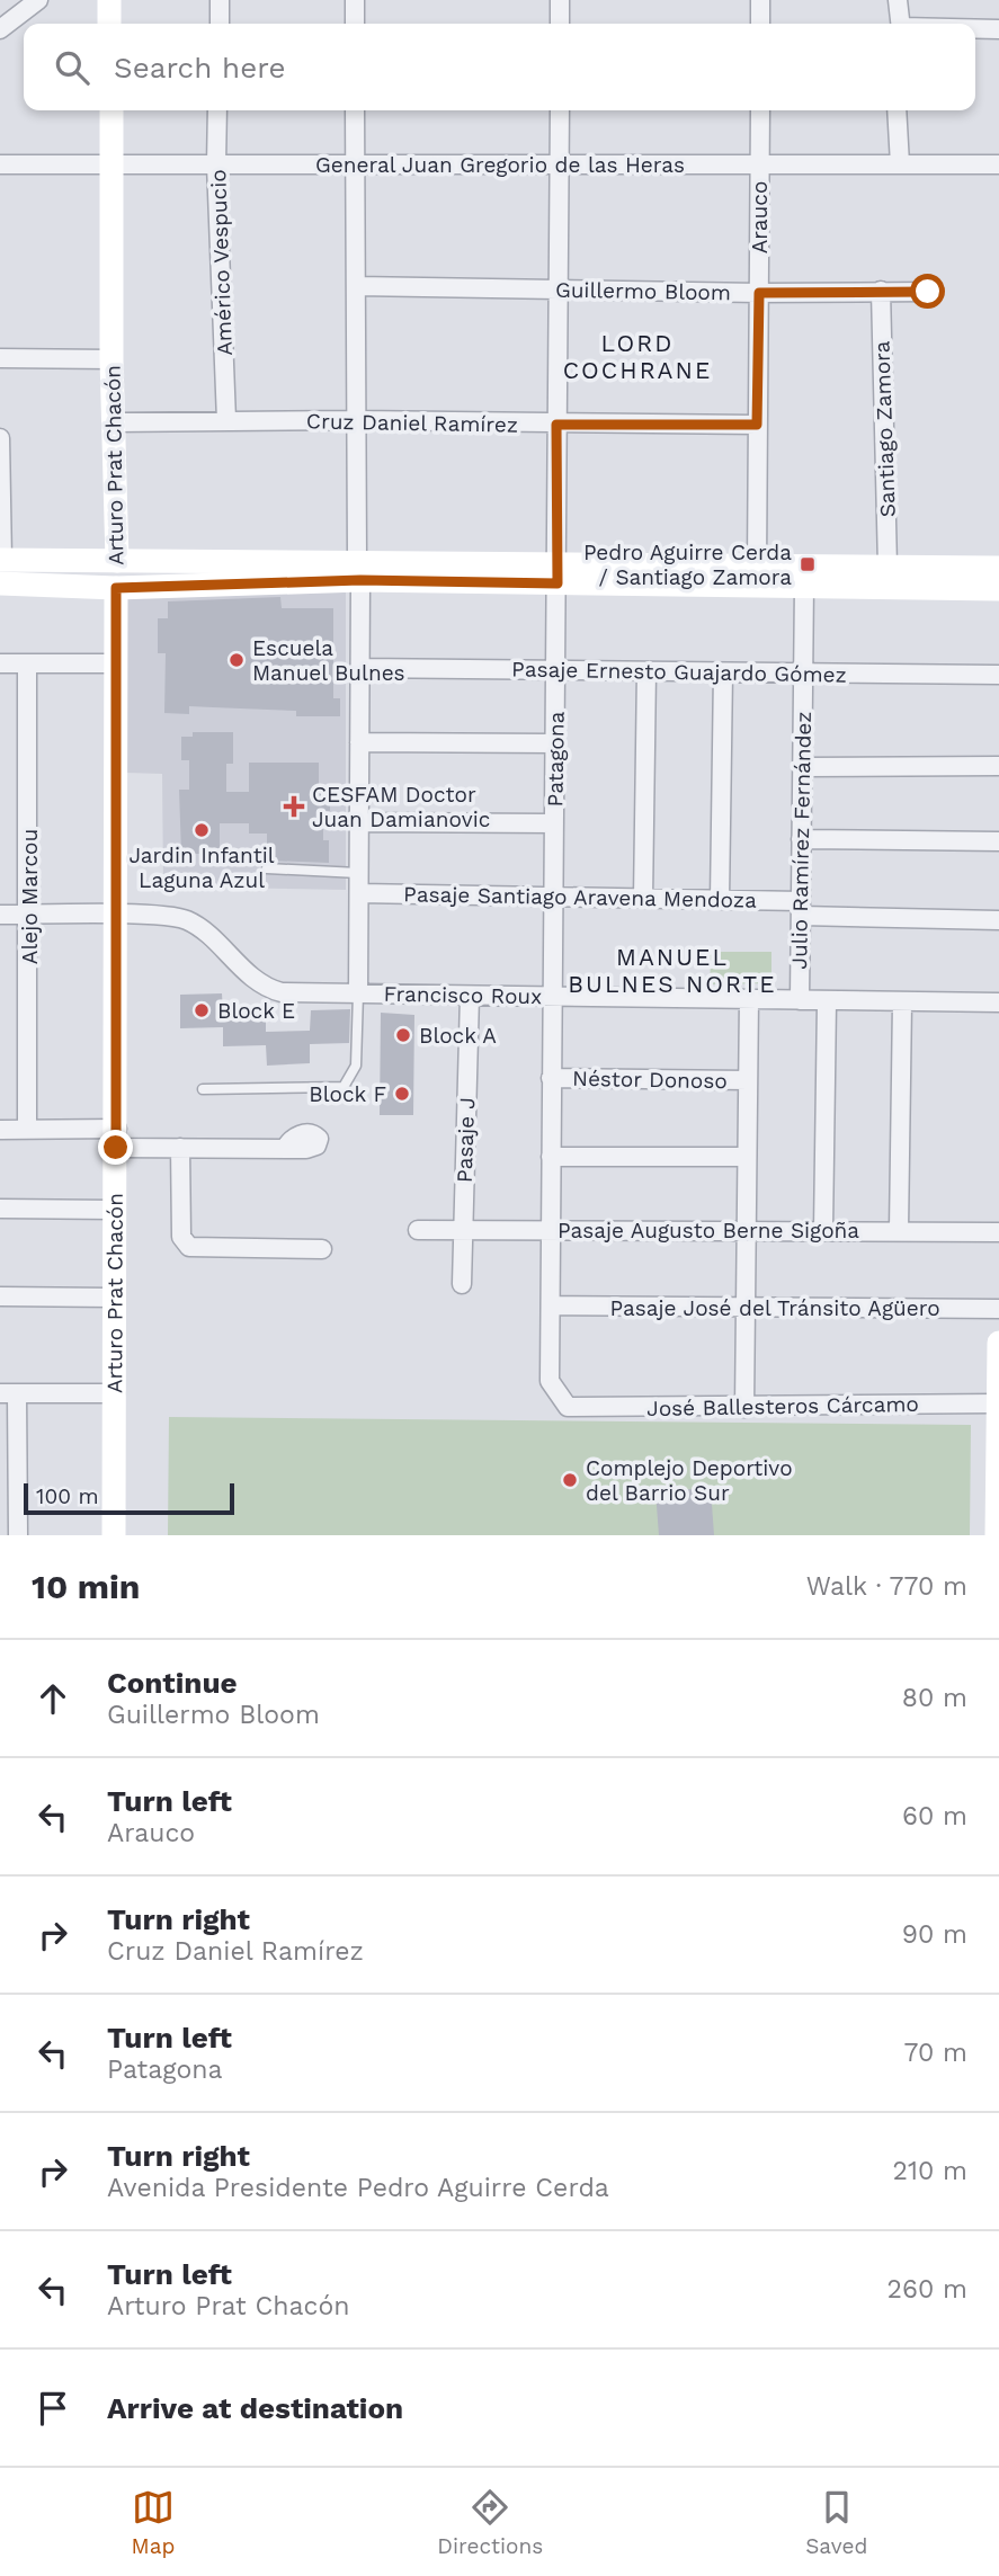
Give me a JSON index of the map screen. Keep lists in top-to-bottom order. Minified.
{"streets":{"main road":["Arturo Prat Chacón"],"street":["General Juan Gregorio de las Heras","Arauco","Américo Vespucio","Guillermo Bloom","Cruz Daniel Ramírez","Santiago Zamora","Pasaje Ernesto Guajardo Gómez","Patagona","Julio Ramírez Fernández","Alejo Marcou","Pasaje Santiago Aravena Mendoza","Francisco Roux","Néstor Donoso","Pasaje J","Pasaje Augusto Berne Sigoña","Pasaje José del Tránsito Agüero","José Ballesteros Cárcamo"]},"crossings":[["General Juan Gregorio de las Heras","Arauco"],["General Juan Gregorio de las Heras","Américo Vespucio"],["General Juan Gregorio de las Heras","Arturo Prat Chacón"],["General Juan Gregorio de las Heras","Patagona"],["Arauco","Guillermo Bloom"],["Arauco","Cruz Daniel Ramírez"],["Américo Vespucio","Cruz Daniel Ramírez"],["Guillermo Bloom","Santiago Zamora"],["Guillermo Bloom","Patagona"],["Cruz Daniel Ramírez","Arturo Prat Chacón"],["Cruz Daniel Ramírez","Patagona"],["Arturo Prat Chacón","Francisco Roux"],["Pasaje Ernesto Guajardo Gómez","Patagona"],["Pasaje Ernesto Guajardo Gómez","Julio Ramírez Fernández"],["Patagona","Pasaje Santiago Aravena Mendoza"],["Patagona","Francisco Roux"],["Patagona","Néstor Donoso"],["Patagona","Pasaje Augusto Berne Sigoña"],["Patagona","Pasaje José del Tránsito Agüero"],["Patagona","José Ballesteros Cárcamo"],["Julio Ramírez Fernández","Pasaje Santiago Aravena Mendoza"],["Julio Ramírez Fernández","Francisco Roux"],["Alejo Marcou","Francisco Roux"],["Francisco Roux","Pasaje J"],["Pasaje J","Pasaje Augusto Berne Sigoña"]],"districts":["LORD COCHRANE","MANUEL BULNES NORTE"],"places":{"transit":["Pedro Aguirre Cerda / Santiago Zamora"],"other":["Escuela Manuel Bulnes","Jardin Infantil Laguna Azul","Block E","Block A","Block F","Complejo Deportivo del Barrio Sur"],"health":["CESFAM Doctor Juan Damianovic"]},"scale_bar":"100 m","page":{"search":"Search here","scale":"100 m","heading":["10 min","Walk · 770 m"],"list":[["Continue","Guillermo Bloom","80 m"],["Turn left","Arauco","60 m"],["Turn right","Cruz Daniel Ramírez","90 m"],["Turn left","Patagona","70 m"],["Turn right","Avenida Presidente Pedro Aguirre Cerda","210 m"],["Turn left","Arturo Prat Chacón","260 m"],"Arrive at destination"],"nav":["Map","Directions","Saved"]}}
